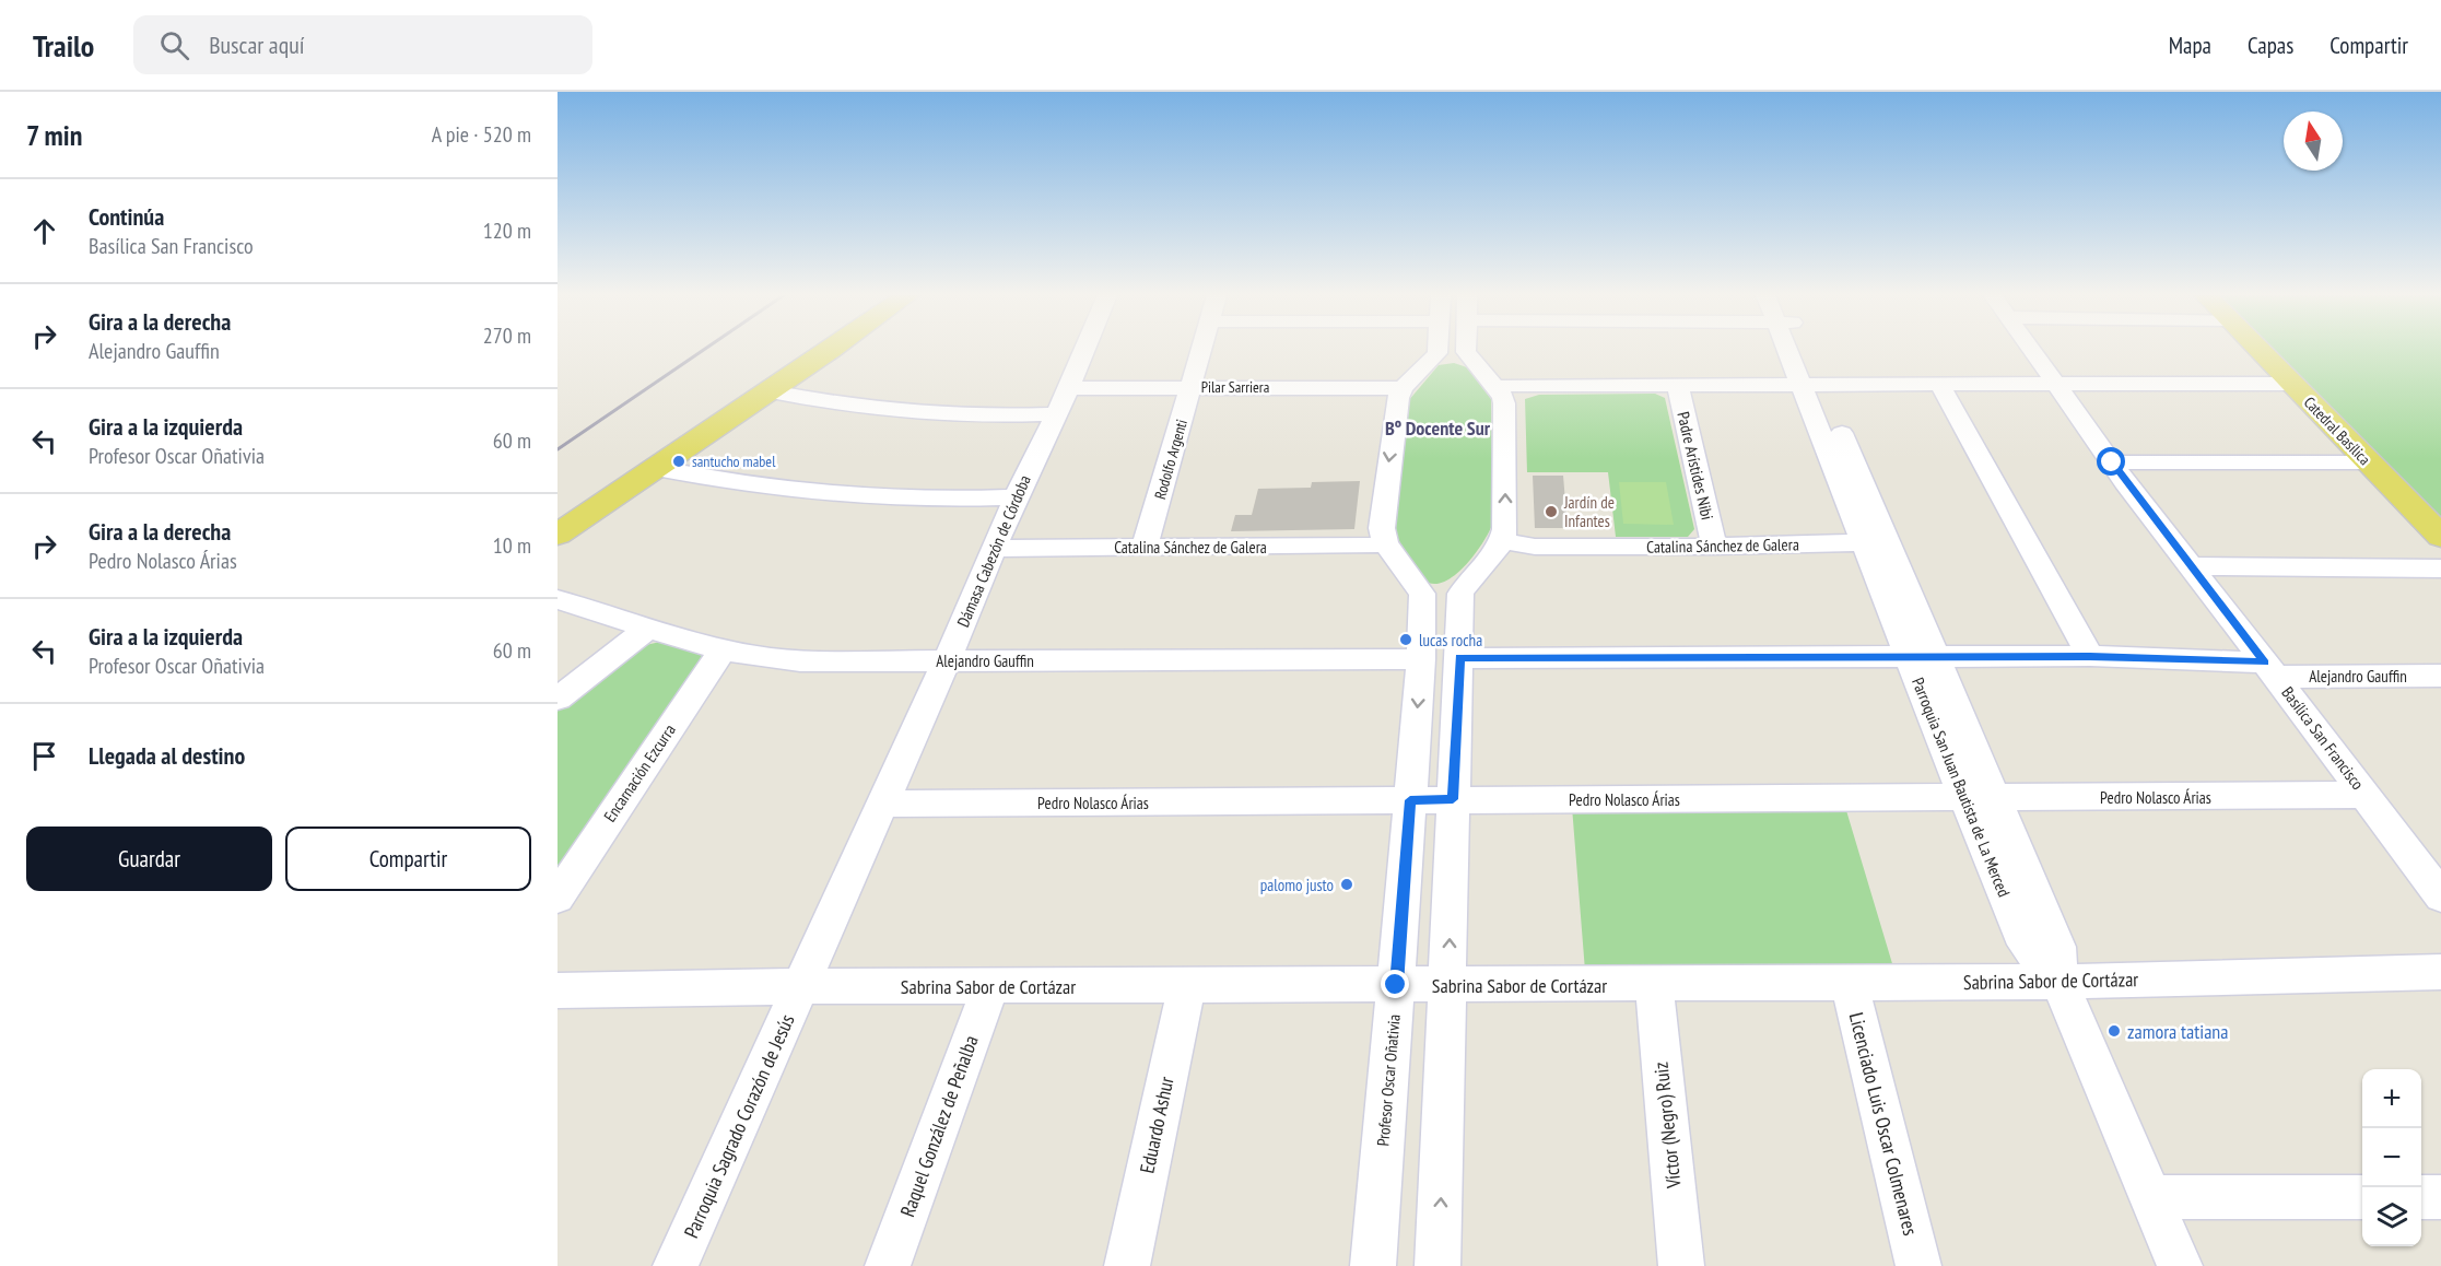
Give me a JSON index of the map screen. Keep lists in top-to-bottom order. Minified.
{"streets":{"main road":["Catedral Basílica"],"street":["Pilar Sarriera","Rodolfo Argenti","Padre Arístides Nibi","Catalina Sánchez de Galera","Dámasa Cabezón de Córdoba","Alejandro Gauffin","Basílica San Francisco","Encarnación Ezcurra","Parroquia San Juan Bautista de La Merced","Pedro Nolasco Árias","Sabrina Sabor de Cortázar","Profesor Oscar Oñativia","Licenciado Luis Oscar Colmenares","Eduardo Ashur","Víctor (Negro) Ruiz","Parroquia Sagrado Corazón de Jesús","Raquel González de Peñalba"]},"crossings":[["Pilar Sarriera","Rodolfo Argenti"],["Pilar Sarriera","Dámasa Cabezón de Córdoba"],["Rodolfo Argenti","Catalina Sánchez de Galera"],["Padre Arístides Nibi","Catalina Sánchez de Galera"],["Catalina Sánchez de Galera","Dámasa Cabezón de Córdoba"],["Dámasa Cabezón de Córdoba","Alejandro Gauffin"],["Dámasa Cabezón de Córdoba","Pedro Nolasco Árias"],["Dámasa Cabezón de Córdoba","Sabrina Sabor de Cortázar"],["Dámasa Cabezón de Córdoba","Parroquia Sagrado Corazón de Jesús"],["Alejandro Gauffin","Basílica San Francisco"],["Alejandro Gauffin","Encarnación Ezcurra"],["Alejandro Gauffin","Parroquia San Juan Bautista de La Merced"],["Alejandro Gauffin","Profesor Oscar Oñativia"],["Basílica San Francisco","Pedro Nolasco Árias"],["Parroquia San Juan Bautista de La Merced","Pedro Nolasco Árias"],["Parroquia San Juan Bautista de La Merced","Sabrina Sabor de Cortázar"],["Pedro Nolasco Árias","Profesor Oscar Oñativia"],["Sabrina Sabor de Cortázar","Profesor Oscar Oñativia"],["Sabrina Sabor de Cortázar","Licenciado Luis Oscar Colmenares"],["Sabrina Sabor de Cortázar","Eduardo Ashur"],["Sabrina Sabor de Cortázar","Víctor (Negro) Ruiz"],["Sabrina Sabor de Cortázar","Parroquia Sagrado Corazón de Jesús"],["Sabrina Sabor de Cortázar","Raquel González de Peñalba"]],"districts":["Bº Docente Sur"],"places":["santucho mabel","Jardín de Infantes","lucas rocha","palomo justo","zamora tatiana"],"north":"top","page":{"header":"Trailo","search":"Buscar aquí","nav":["Mapa","Capas","Compartir"],"heading":["7 min","A pie · 520 m"],"list":[["Continúa","Basílica San Francisco","120 m"],["Gira a la derecha","Alejandro Gauffin","270 m"],["Gira a la izquierda","Profesor Oscar Oñativia","60 m"],["Gira a la derecha","Pedro Nolasco Árias","10 m"],["Gira a la izquierda","Profesor Oscar Oñativia","60 m"],"Llegada al destino"],"buttons":["Guardar","Compartir"],"map_buttons":["+","−"]}}
